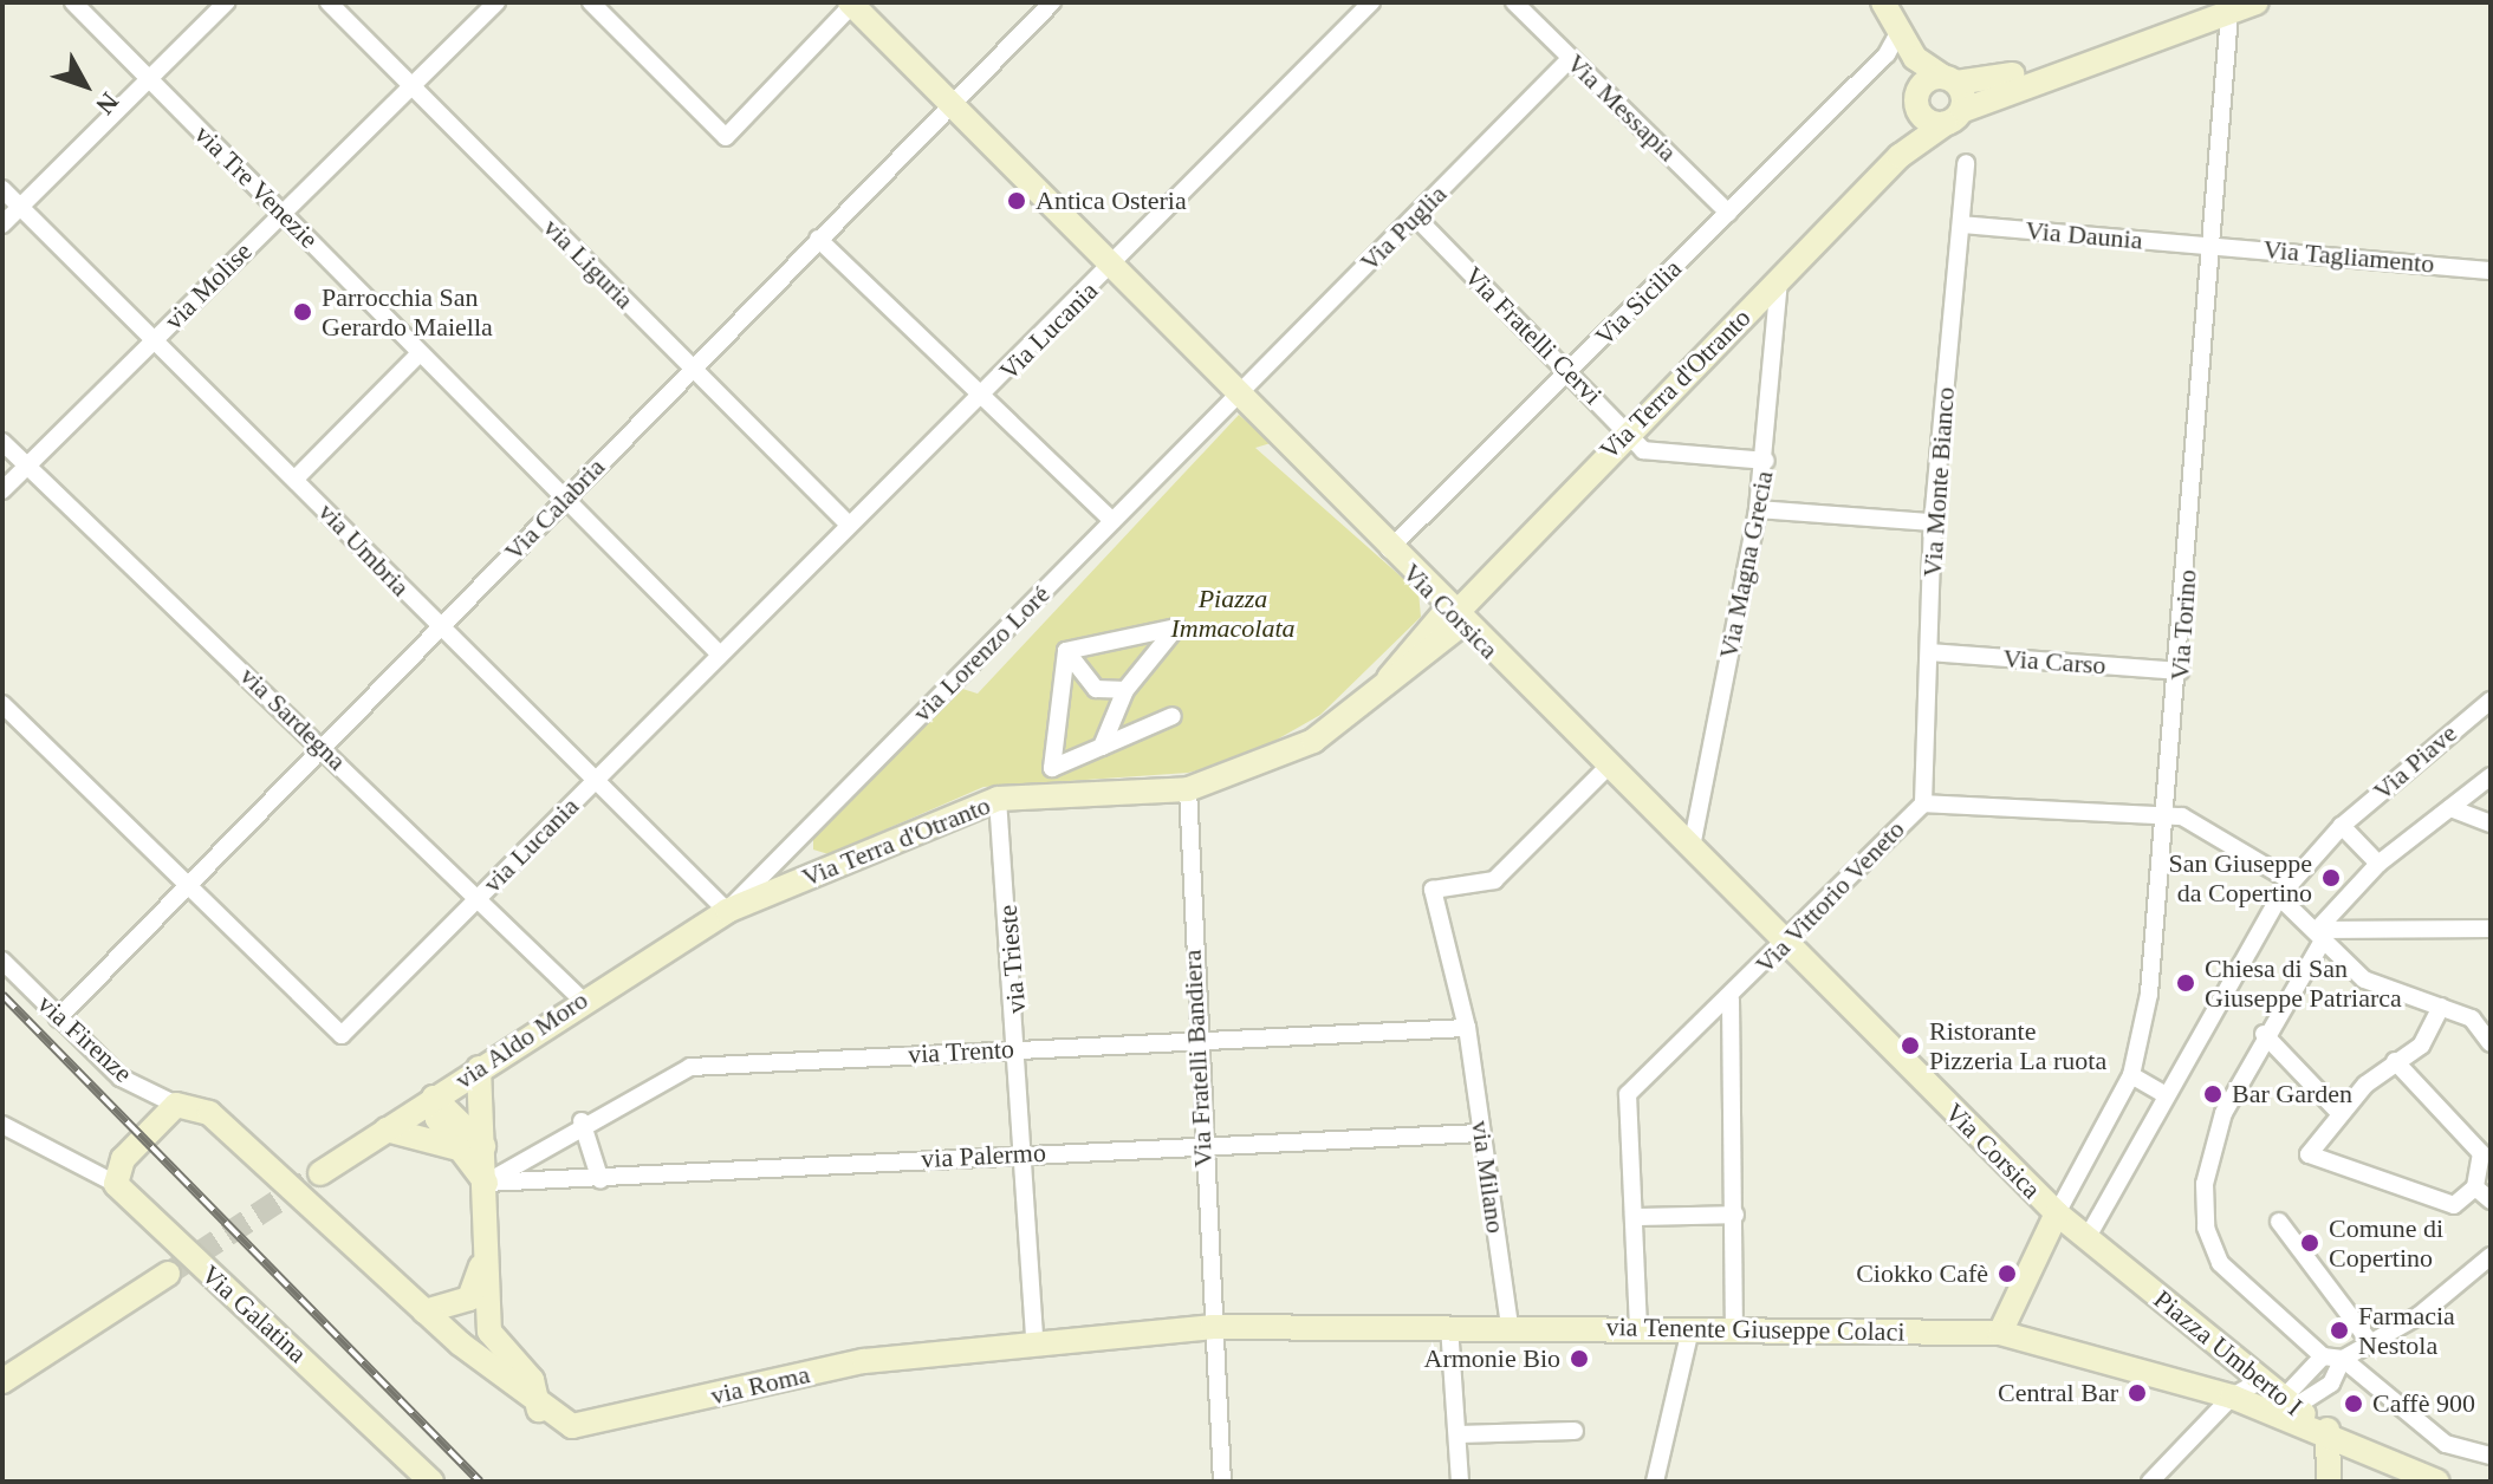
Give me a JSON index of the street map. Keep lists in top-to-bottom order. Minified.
{"streets":{"street":["Via Messapia","via Tre Venezie","Via Puglia","Via Daunia","Via Tagliamento","via Liguria","via Molise","Via Sicilia","Via Lucania","Via Fratelli Cervi","Via Terra d'Otranto","Via Monte Bianco","Via Calabria","via Umbria","Via Magna Grecia","Via Corsica","Via Torino","via Lorenzo Loré","Via Carso","via Sardegna","Via Piave","via Lucania","Via Vittorio Veneto","via Trieste","via Firenze","via Aldo Moro","via Trento","Via Fratelli Bandiera","via Palermo","via Milano","Via Galatina","via Tenente Giuseppe Colaci","Piazza Umberto I","via Roma"]},"crossings":[["Via Messapia","Via Puglia"],["Via Messapia","Via Sicilia"],["via Tre Venezie","via Molise"],["via Tre Venezie","Via Lucania"],["via Tre Venezie","Via Calabria"],["via Tre Venezie","via Lucania"],["Via Puglia","Via Fratelli Cervi"],["Via Puglia","Via Corsica"],["Via Puglia","via Lorenzo Loré"],["Via Daunia","Via Tagliamento"],["Via Daunia","Via Monte Bianco"],["Via Daunia","Via Torino"],["Via Tagliamento","Via Torino"],["via Liguria","via Molise"],["via Liguria","Via Lucania"],["via Liguria","Via Calabria"],["via Molise","via Umbria"],["via Molise","via Sardegna"],["Via Sicilia","Via Fratelli Cervi"],["Via Sicilia","Via Corsica"],["Via Lucania","Via Corsica"],["Via Lucania","via Lucania"],["Via Fratelli Cervi","Via Terra d'Otranto"],["Via Fratelli Cervi","Via Magna Grecia"],["Via Terra d'Otranto","via Umbria"],["Via Terra d'Otranto","Via Magna Grecia"],["Via Terra d'Otranto","Via Corsica"],["Via Terra d'Otranto","Via Torino"],["Via Terra d'Otranto","via Lorenzo Loré"],["Via Terra d'Otranto","via Trieste"],["Via Terra d'Otranto","via Aldo Moro"],["Via Terra d'Otranto","Via Fratelli Bandiera"],["Via Monte Bianco","Via Carso"],["Via Monte Bianco","Via Vittorio Veneto"],["Via Calabria","via Umbria"],["Via Calabria","Via Corsica"],["Via Calabria","via Sardegna"],["Via Calabria","via Lucania"],["Via Calabria","via Firenze"],["via Umbria","via Lorenzo Loré"],["via Umbria","via Lucania"],["via Umbria","via Aldo Moro"],["Via Magna Grecia","Via Corsica"],["Via Corsica","Via Torino"],["Via Corsica","via Lorenzo Loré"],["Via Corsica","Via Vittorio Veneto"],["Via Corsica","via Milano"],["Via Corsica","Piazza Umberto I"],["Via Torino","Via Carso"],["Via Torino","Via Vittorio Veneto"],["Via Torino","Piazza Umberto I"],["via Lorenzo Loré","via Aldo Moro"],["via Sardegna","via Lucania"],["via Sardegna","via Aldo Moro"],["Via Piave","Via Vittorio Veneto"],["Via Piave","Piazza Umberto I"],["Via Vittorio Veneto","via Tenente Giuseppe Colaci"],["via Trieste","via Trento"],["via Trieste","via Palermo"],["via Trieste","via Roma"],["via Firenze","via Roma"],["via Trento","Via Fratelli Bandiera"],["via Trento","via Palermo"],["via Trento","via Milano"],["Via Fratelli Bandiera","via Palermo"],["Via Fratelli Bandiera","via Roma"],["via Palermo","via Milano"],["via Milano","via Tenente Giuseppe Colaci"],["via Milano","via Roma"],["via Tenente Giuseppe Colaci","Piazza Umberto I"],["via Tenente Giuseppe Colaci","via Roma"]],"parks":["Piazza Immacolata"],"places":["Antica Osteria","Parrocchia San Gerardo Maiella","San Giuseppe da Copertino","Chiesa di San Giuseppe Patriarca","Ristorante Pizzeria La ruota","Bar Garden","Comune di Copertino","Ciokko Cafè","Farmacia Nestola","Armonie Bio","Central Bar","Caffè 900"],"north":"bottom right"}
